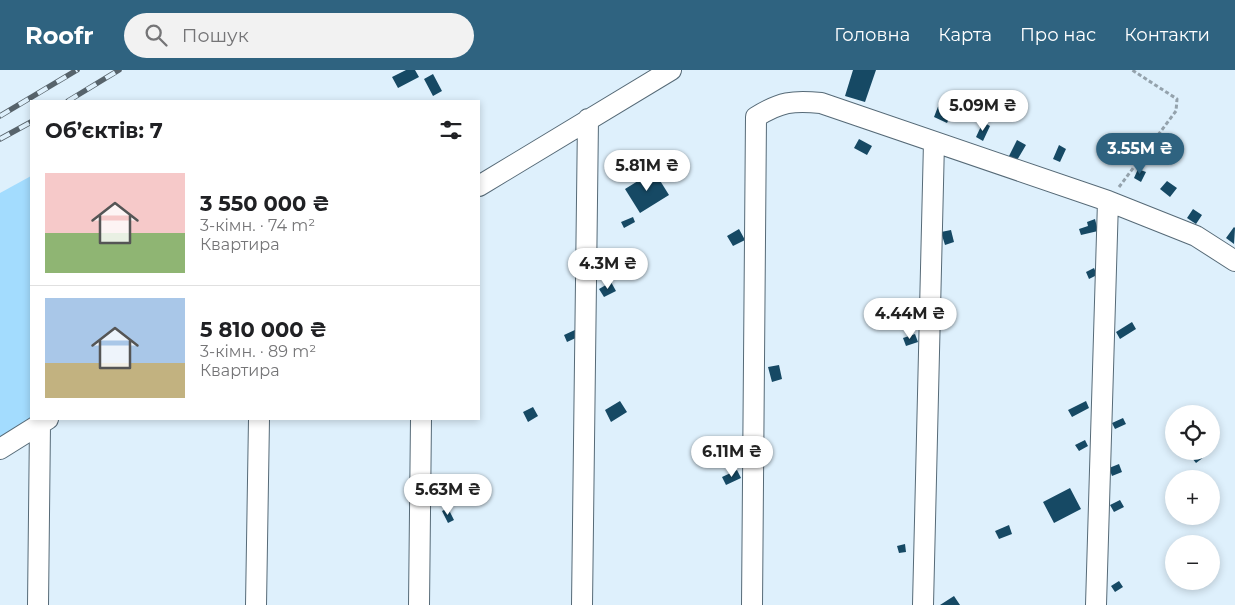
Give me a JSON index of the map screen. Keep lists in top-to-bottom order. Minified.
{"page":{"header":"Roofr","search":"Пошук","nav":["Головна","Карта","Про нас","Контакти"],"price":["5.09M ₴","3.55M ₴","5.81M ₴","4.3M ₴","4.44M ₴","6.11M ₴","5.63M ₴"],"heading":"Об’єктів: 7","list":[{"name":"3 550 000 ₴","note":"3-кімн. · 74 m² · Квартира"},{"name":"5 810 000 ₴","note":"3-кімн. · 89 m² · Квартира"}],"map_buttons":["+","−"]}}
